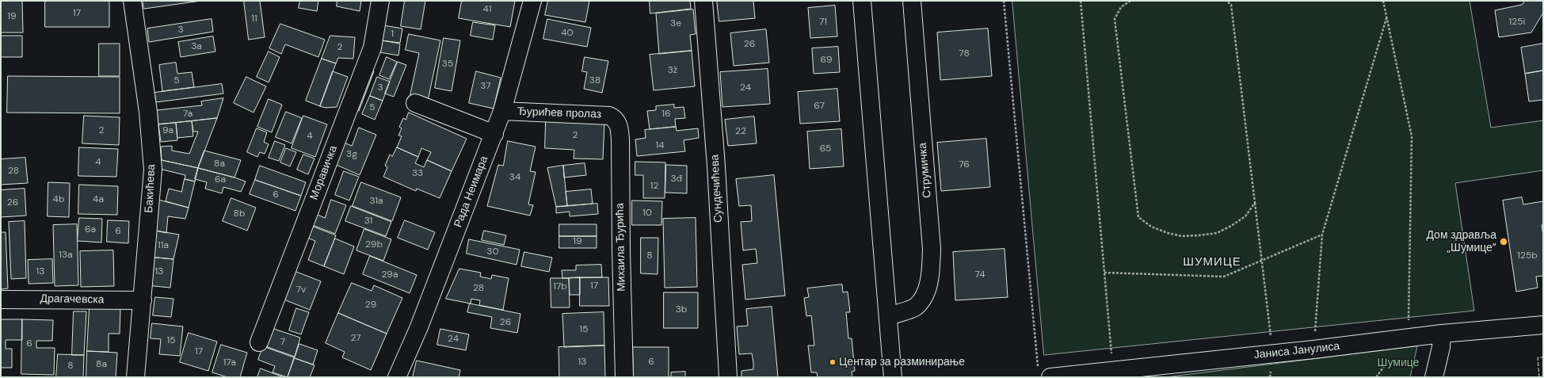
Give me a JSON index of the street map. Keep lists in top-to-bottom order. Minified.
{"streets":{"street":["Ђурићев пролаз","Струмичка","Моравичка","Бакићева","Сундечићева","Рада Неимара","Михаила Ђурића","Драгачевска","Јаниса Јанулиса"]},"crossings":[["Ђурићев пролаз","Рада Неимара"],["Ђурићев пролаз","Михаила Ђурића"],["Бакићева","Драгачевска"]],"districts":["ШУМИЦЕ"],"parks":["Шумице"],"places":["Дом здравља „Шумице”","Центар за разминирање"],"house_numbers":["41","17","19","11","71","125i","3e","3","40","1","26","3a","2","78","69","35","3ž","5","38","37","3","24","67","5","7a","16","2","9a","22","2","4","14","65","3g","4","8a","76","28","33","34","3đ","6a","12","6","4b","4a","31a","26","10","8b","31","6a","6","19","29b","11a","30","13a","8","125b","13","13","29a","74","17","17b","28","7v","29","3b","26","15","27","24","15","7","6","17","13","6","17a","8a","8"]}
